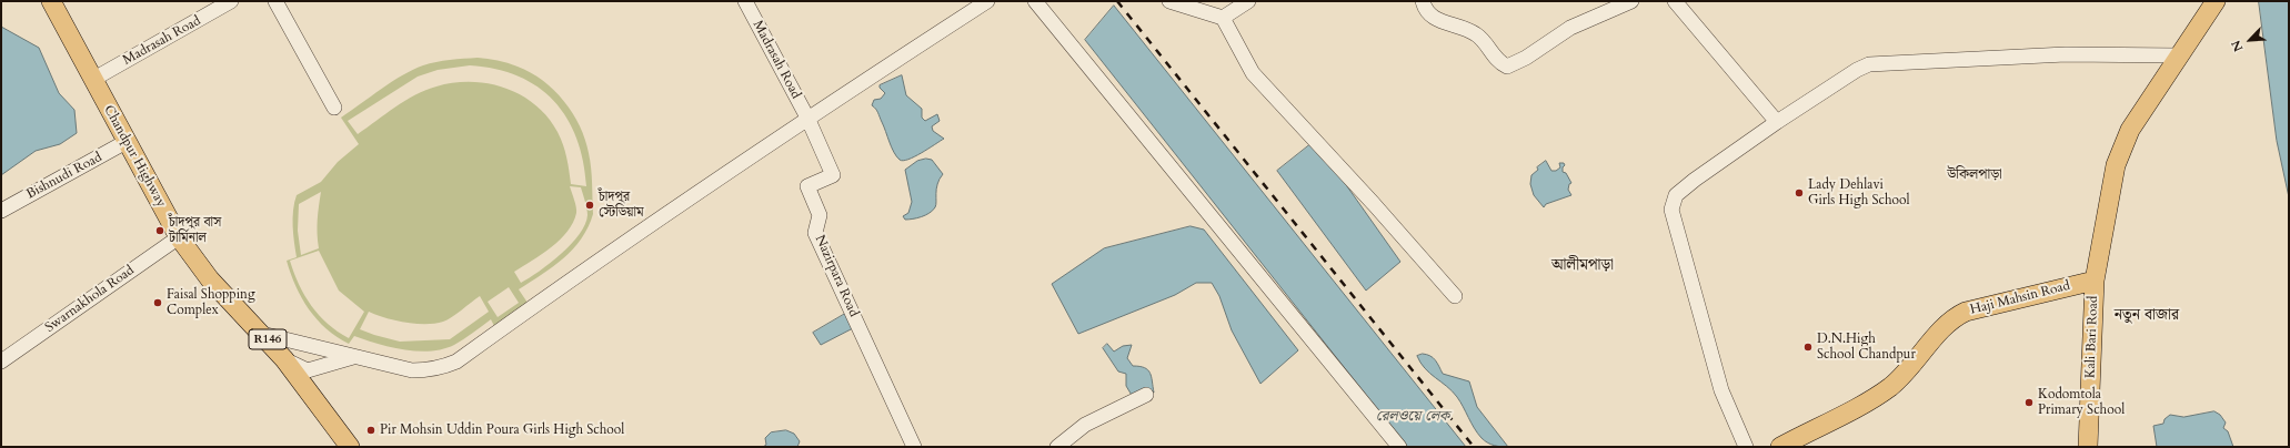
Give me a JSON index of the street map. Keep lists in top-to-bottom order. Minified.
{"streets":{"main road":["Chandpur Highway","Haji Mahsin Road","Kali Bari Road","R146"],"street":["Madrasah Road","Bishnudi Road","Nazirpara Road","Swarnakhola Road"]},"crossings":[["Madrasah Road","Chandpur Highway"],["Madrasah Road","Nazirpara Road"],["Chandpur Highway","Bishnudi Road"],["Chandpur Highway","Swarnakhola Road"],["Haji Mahsin Road","Kali Bari Road"]],"districts":["উকিলপাড়া","আলীমপাড়া","নতুন বাজার"],"water":["রেলওয়ে লেক"],"places":["Lady Dehlavi Girls High School","চাঁদপুর স্টেডিয়াম","চাঁদপুর বাস টার্মিনাল","Faisal Shopping Complex","D.N.High School Chandpur","Kodomtola Primary School","Pir Mohsin Uddin Poura Girls High School"],"north":"bottom left"}
